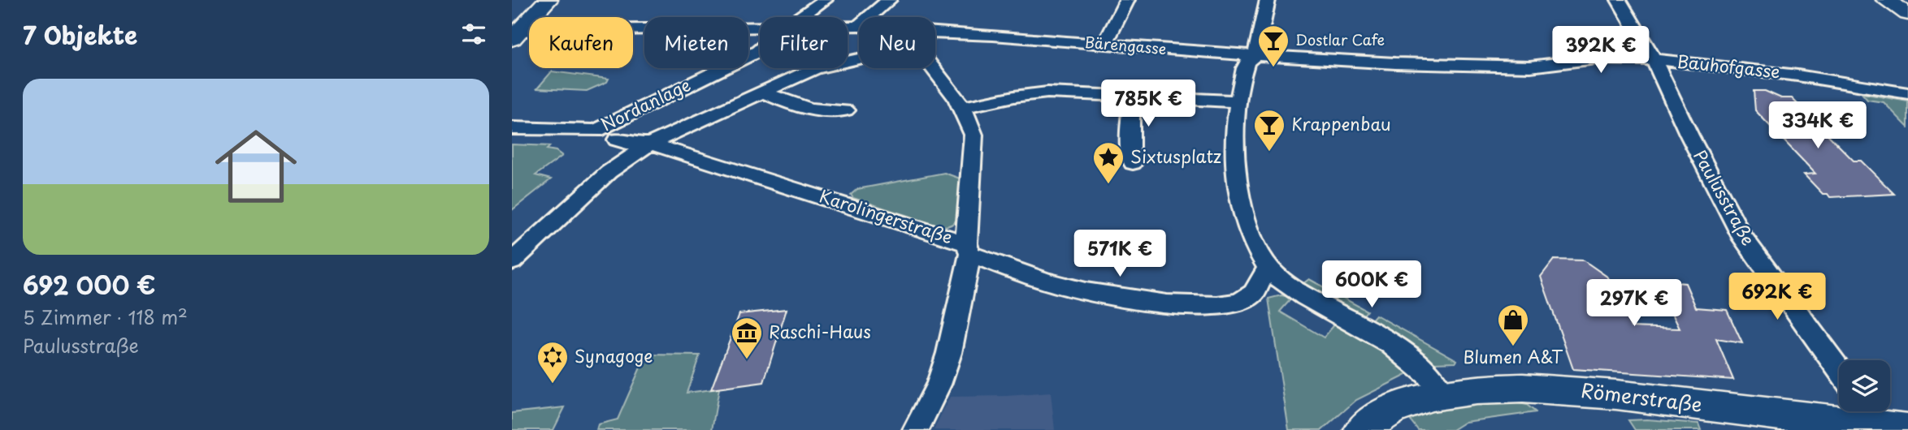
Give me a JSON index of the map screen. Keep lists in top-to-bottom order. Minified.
{"streets":{"street":["Bärengasse","Bauhofgasse","Nordanlage","Paulusstraße","Karolingerstraße","Römerstraße"]},"crossings":[["Bärengasse","Bauhofgasse"],["Bauhofgasse","Paulusstraße"],["Nordanlage","Karolingerstraße"]],"places":{"bar":["Dostlar Cafe","Krappenbau"],"place":["Sixtusplatz"],"shop":["Blumen A&T"],"museum":["Raschi-Haus"],"synagogue":["Synagoge"]},"page":{"heading":"7 Objekte","chip":["Kaufen","Mieten","Filter","Neu"],"price":["392K €","785K €","334K €","571K €","600K €","692K €","297K €"],"list":[{"name":"692 000 €","note":"5 Zimmer · 118 m² · Paulusstraße"}]}}
